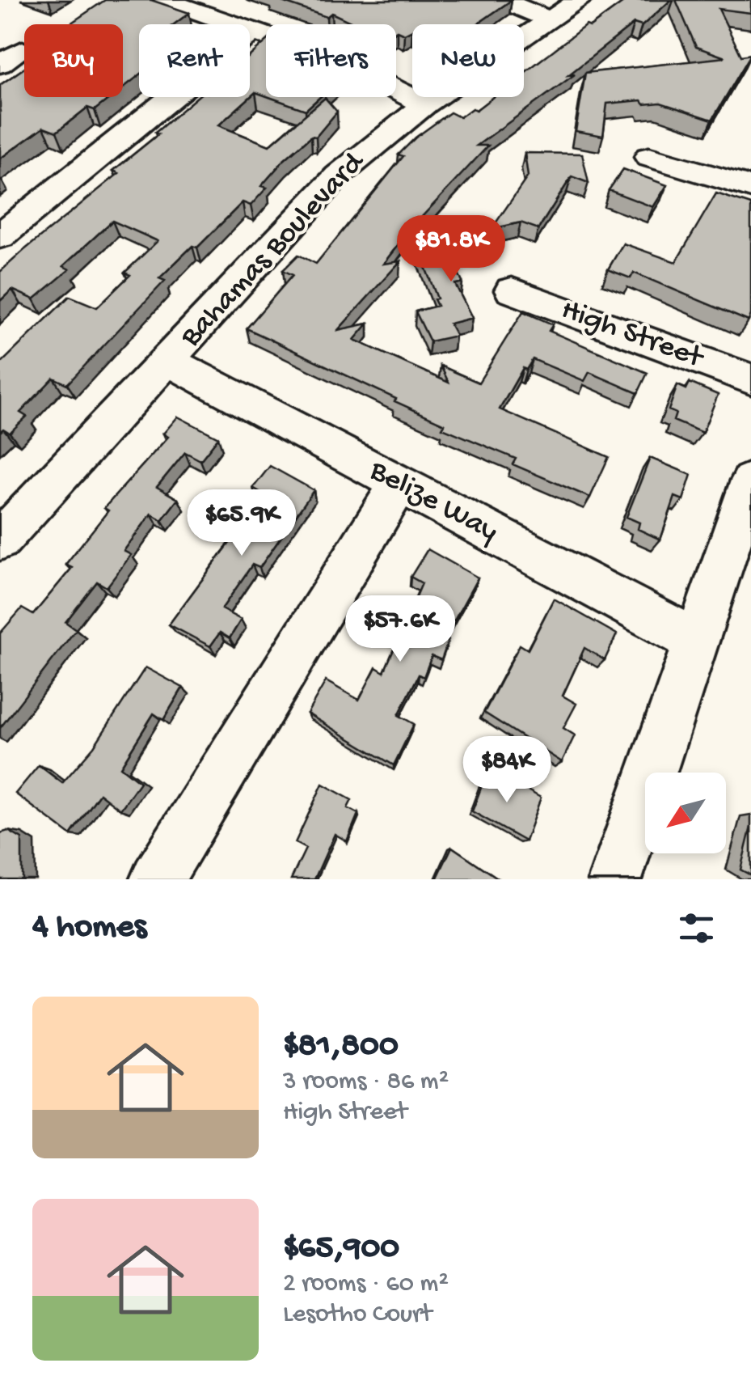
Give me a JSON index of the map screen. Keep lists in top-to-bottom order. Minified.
{"streets":{"street":["Bahamas Boulevard","High Street","Belize Way"]},"crossings":[["Bahamas Boulevard","Belize Way"]],"north":"bottom left","page":{"chip":["Buy","Rent","Filters","New"],"price":["$81.8K","$65.9K","$57.6K","$84K"],"heading":"4 homes","list":[{"name":"$81,800","note":"3 rooms · 86 m² · High Street"},{"name":"$65,900","note":"2 rooms · 60 m² · Lesotho Court"}]}}
